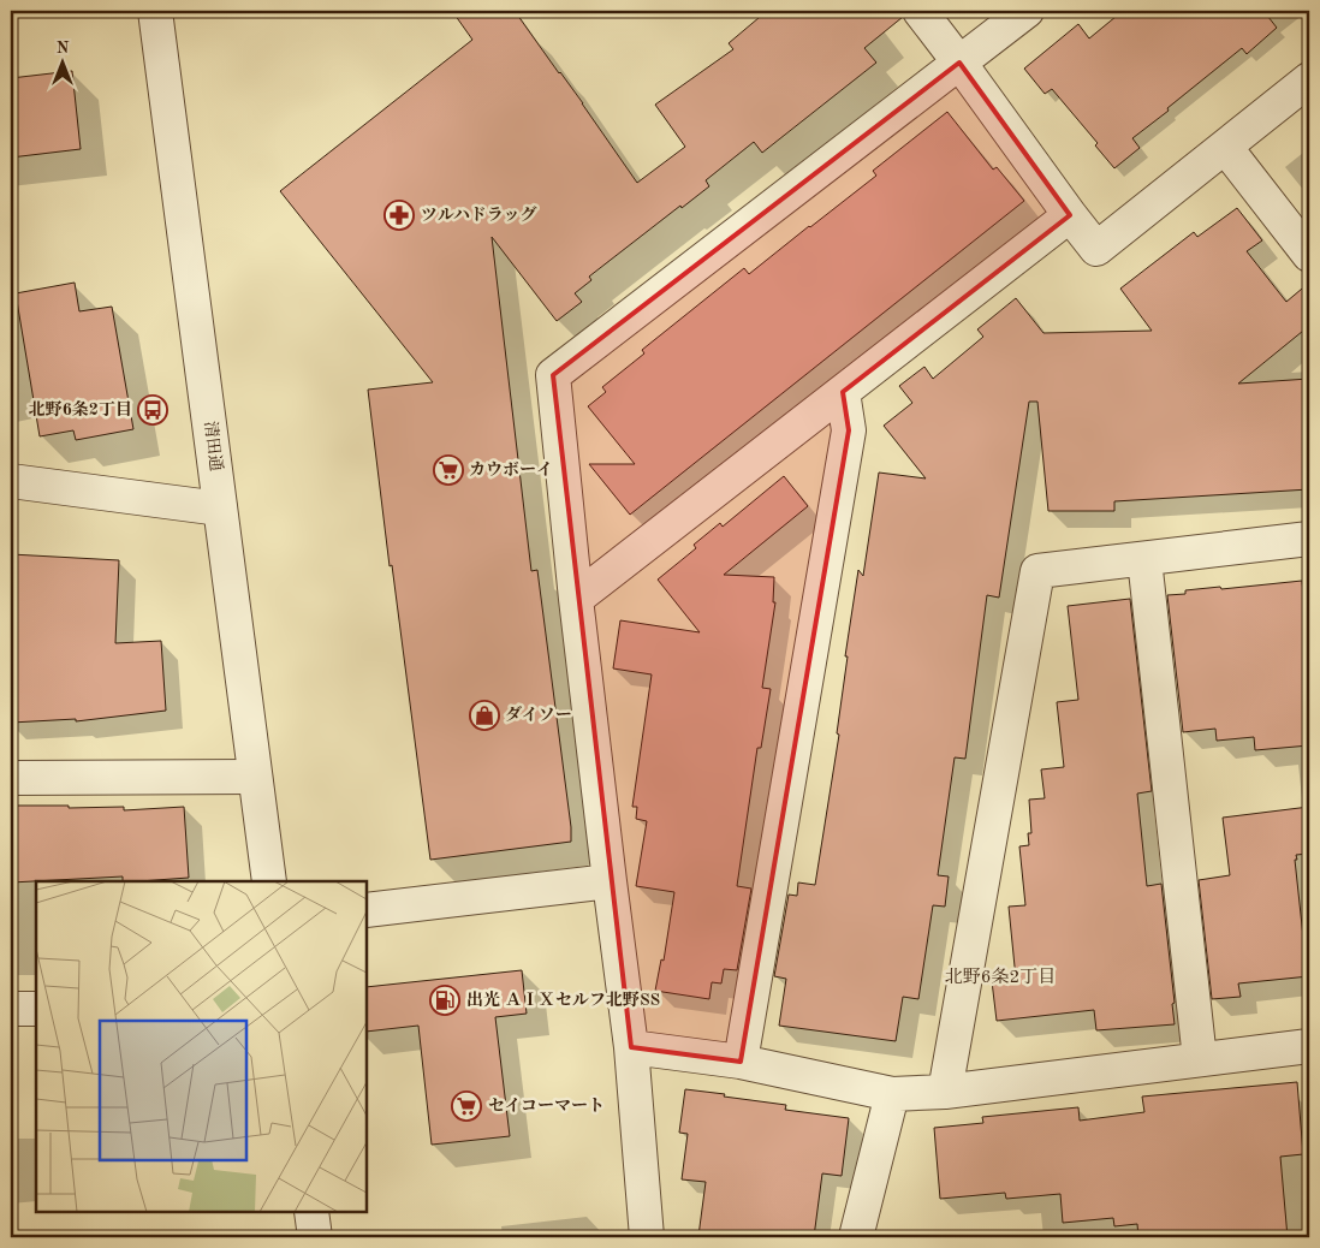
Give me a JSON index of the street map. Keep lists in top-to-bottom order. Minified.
{"streets":{"street":["清田通"]},"districts":["北野6条2丁目"],"places":{"pharmacy":["ツルハドラッグ"],"bus stop":["北野6条2丁目"],"supermarket":["カウボーイ","セイコーマート"],"shop":["ダイソー"],"fuel station":["出光 ＡＩＸセルフ北野SS"]},"north":"top"}
